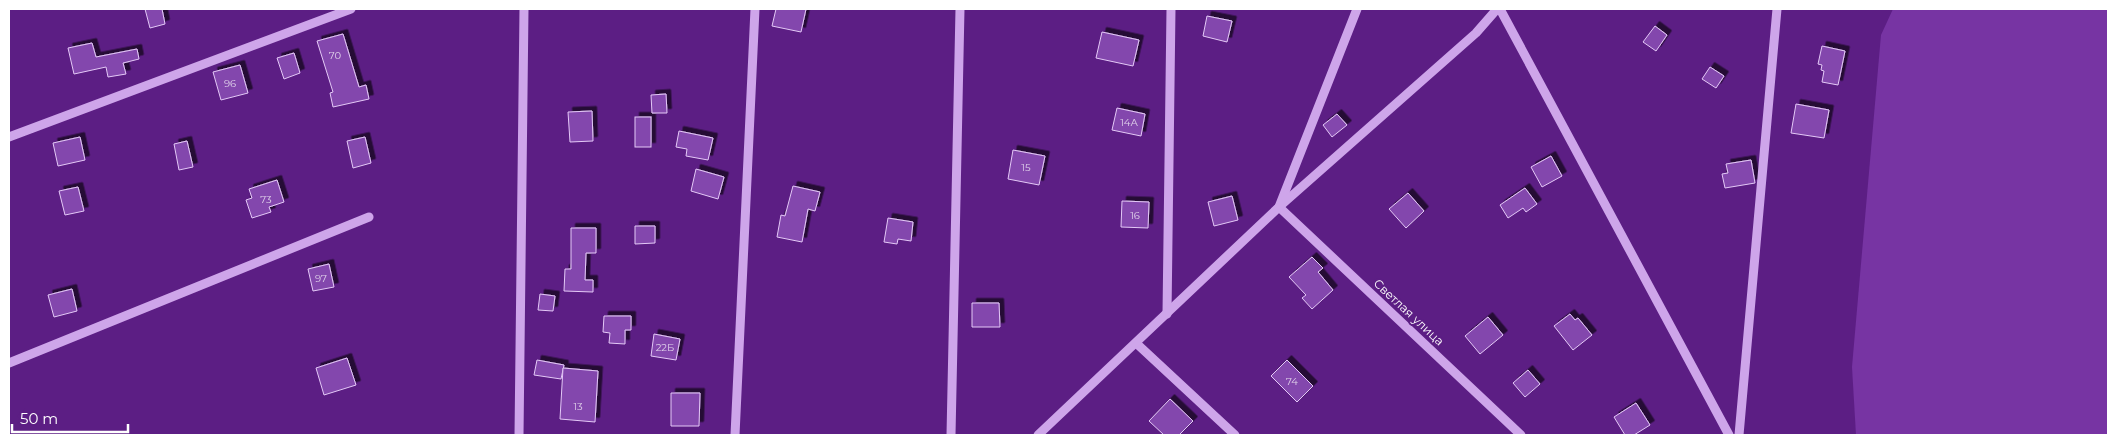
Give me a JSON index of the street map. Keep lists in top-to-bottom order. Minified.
{"streets":{"street":["Светлая улица"]},"house_numbers":["70","96","14А","15","73","16","97","22Б","74","13"],"scale_bar":"50 m"}
